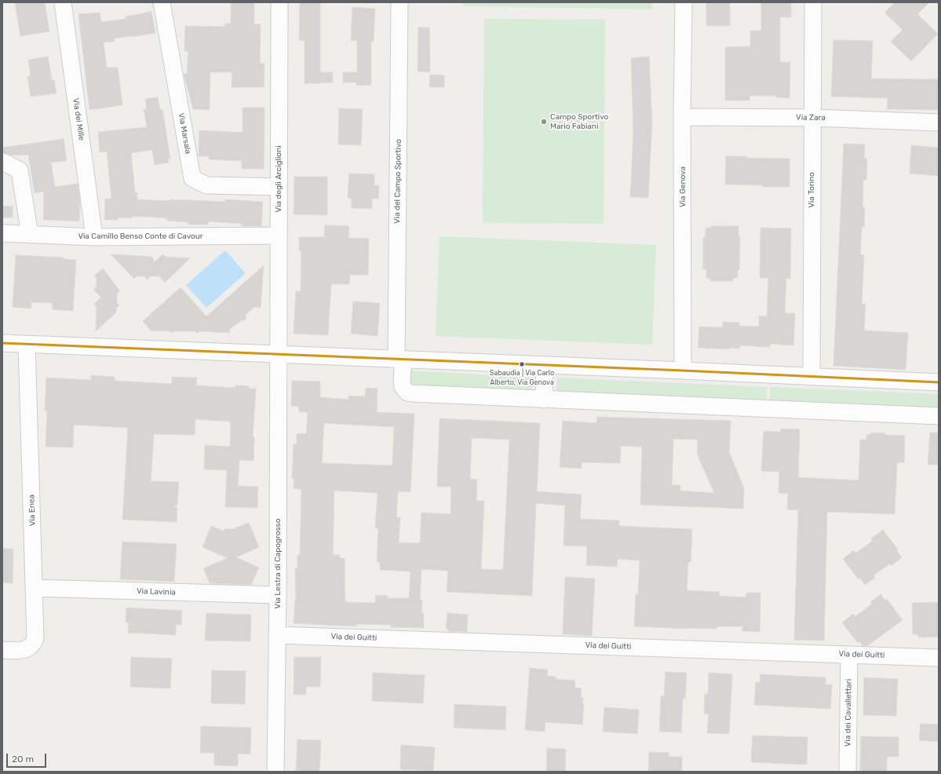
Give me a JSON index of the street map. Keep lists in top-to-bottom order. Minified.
{"streets":{"street":["Via Zara","Via dei Mille","Via Marsala","Via degli Arciglioni","Via del Campo Sportivo","Via Genova","Via Torino","Via Camillo Benso Conte di Cavour","Via Enea","Via Lestra di Capogrosso","Via Lavinia","Via dei Guitti","Via dei Cavallettari"]},"crossings":[["Via Zara","Via Genova"],["Via Zara","Via Torino"],["Via dei Mille","Via Camillo Benso Conte di Cavour"],["Via Marsala","Via degli Arciglioni"],["Via degli Arciglioni","Via Camillo Benso Conte di Cavour"],["Via degli Arciglioni","Via Lestra di Capogrosso"],["Via Enea","Via Lavinia"],["Via Lestra di Capogrosso","Via Lavinia"],["Via Lestra di Capogrosso","Via dei Guitti"],["Via dei Guitti","Via dei Cavallettari"]],"places":["Campo Sportivo Mario Fabiani","Sabaudia | Via Carlo Alberto, Via Genova"],"scale_bar":"20 m"}
